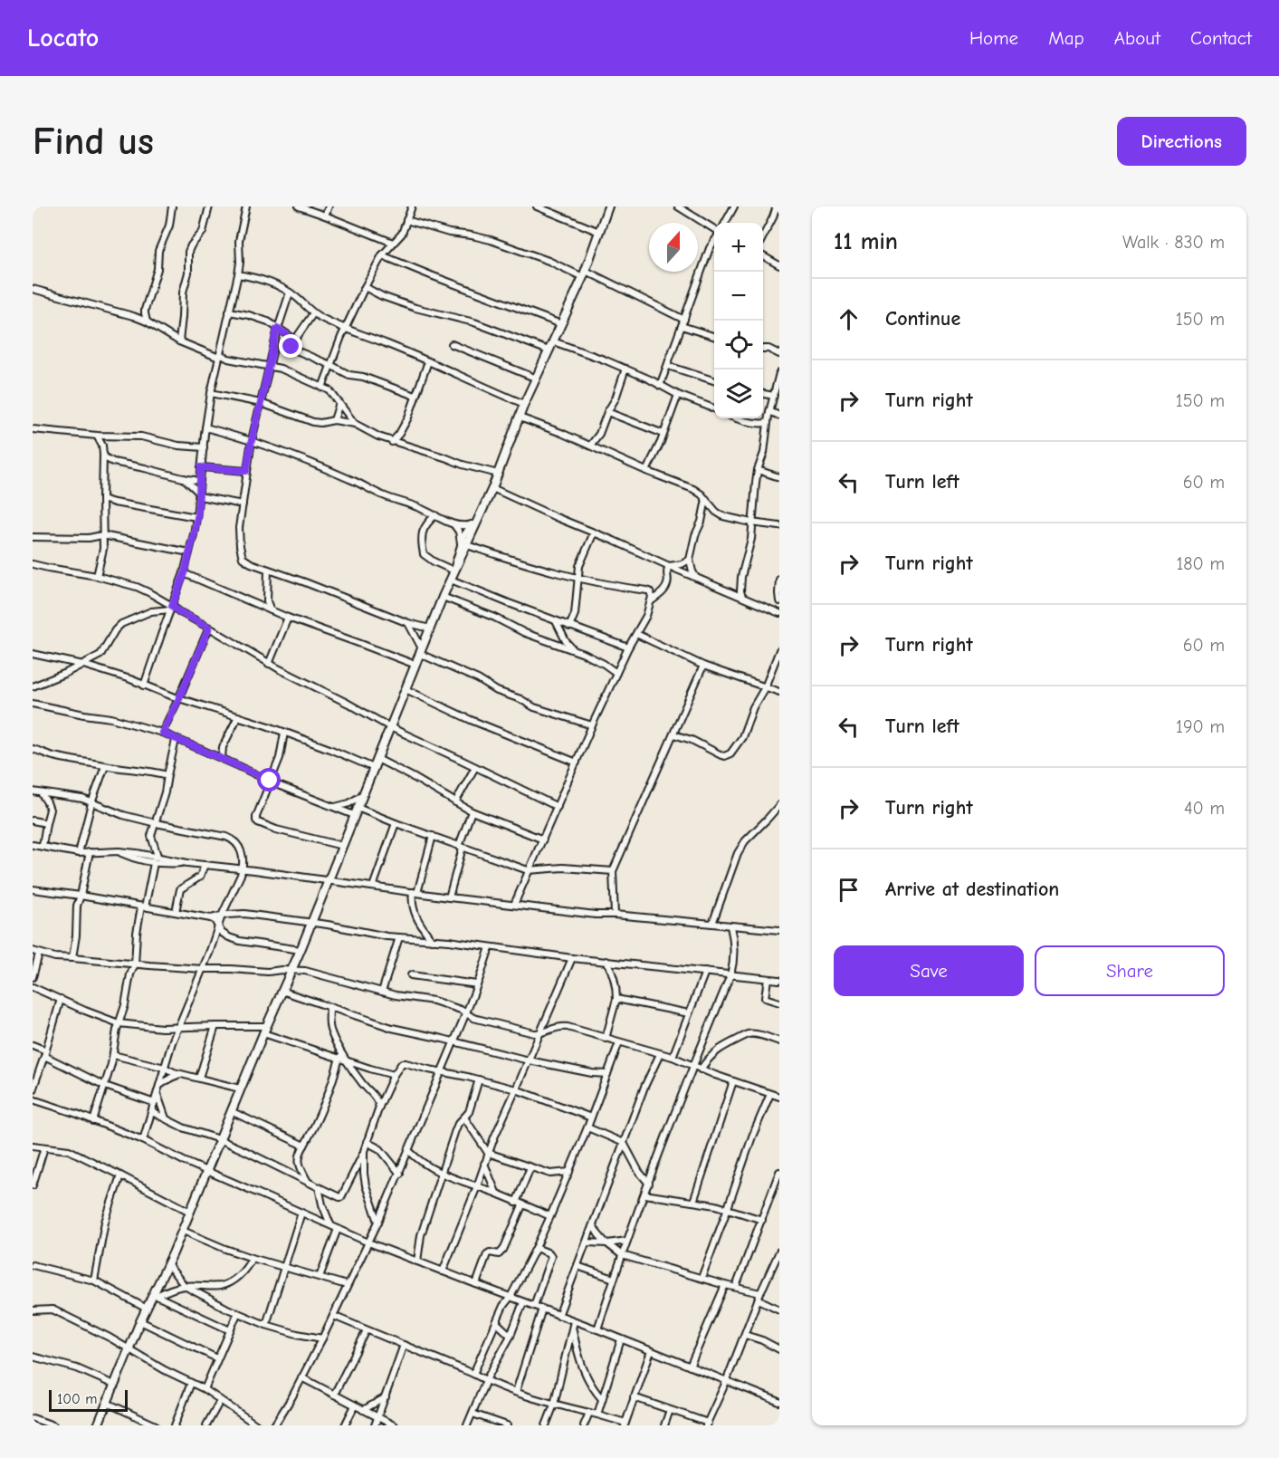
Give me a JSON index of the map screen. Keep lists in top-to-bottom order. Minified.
{"scale_bar":"100 m","north":"top","page":{"header":"Locato","nav":["Home","Map","About","Contact"],"buttons":["Directions",["Save","Share"]],"title":"Find us","heading":["11 min","Walk · 830 m"],"map_buttons":["+","−"],"list":[["Continue","150 m"],["Turn right","150 m"],["Turn left","60 m"],["Turn right","180 m"],["Turn right","60 m"],["Turn left","190 m"],["Turn right","40 m"],"Arrive at destination"],"scale":"100 m"}}
